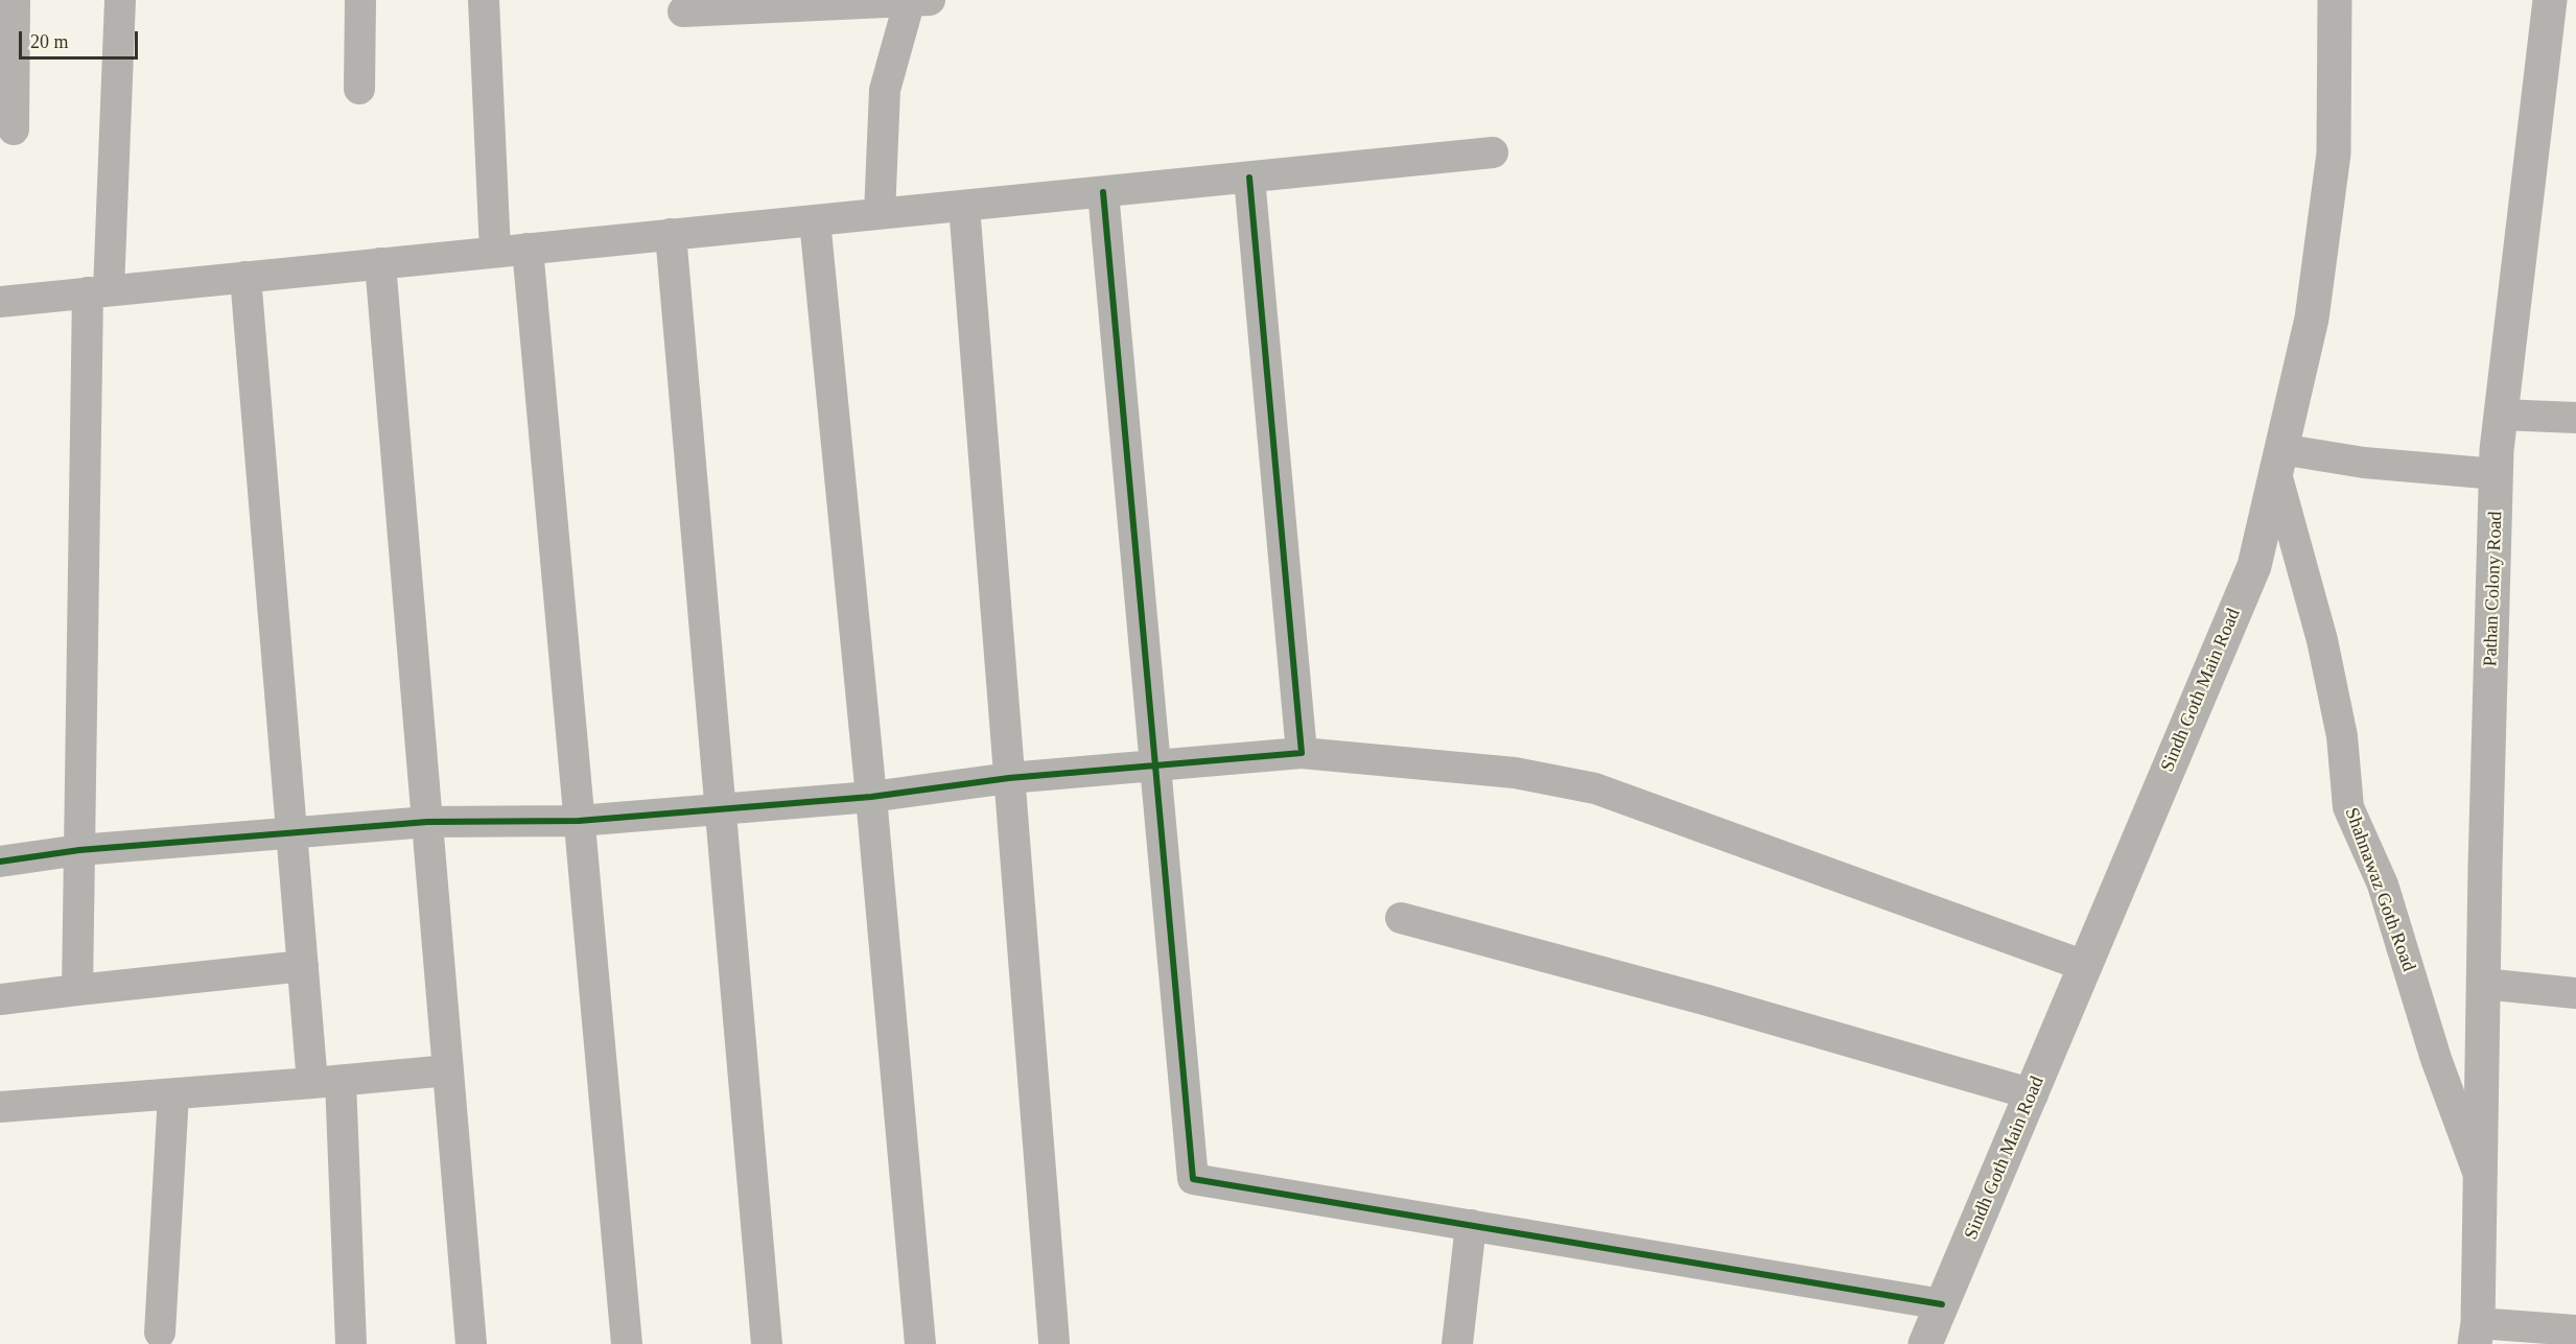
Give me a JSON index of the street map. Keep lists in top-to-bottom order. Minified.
{"streets":{"street":["Pathan Colony Road","Sindh Goth Main Road","Shahnawaz Goth Road"]},"crossings":[["Pathan Colony Road","Shahnawaz Goth Road"],["Sindh Goth Main Road","Shahnawaz Goth Road"]],"scale_bar":"20 m"}
